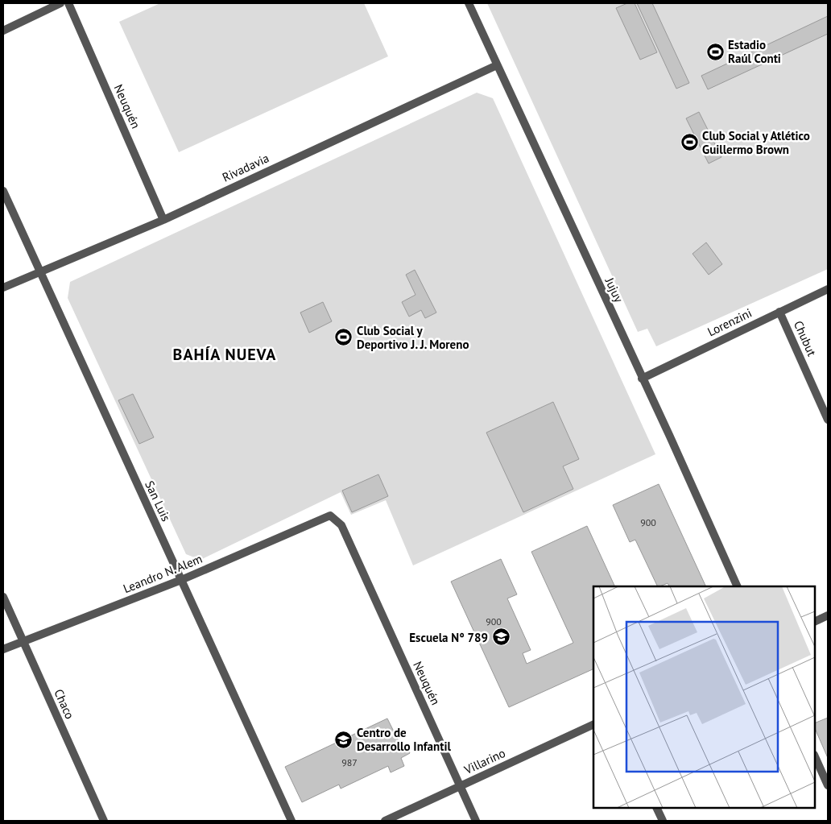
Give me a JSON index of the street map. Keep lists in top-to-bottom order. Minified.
{"streets":{"street":["Neuquén","Rivadavia","Jujuy","Lorenzini","Chubut","San Luis","Leandro N. Alem","Chaco","Villarino"]},"crossings":[["Neuquén","Rivadavia"],["Neuquén","Leandro N. Alem"],["Neuquén","Villarino"],["Rivadavia","Jujuy"],["Rivadavia","San Luis"],["Jujuy","Lorenzini"],["Lorenzini","Chubut"],["San Luis","Leandro N. Alem"],["Leandro N. Alem","Chaco"]],"districts":["BAHÍA NUEVA"],"places":{"sports":["Estadio Raúl Conti","Club Social y Atlético Guillermo Brown","Club Social y Deportivo J. J. Moreno"],"school or university":["Escuela N° 789","Centro de Desarrollo Infantil"]},"house_numbers":["900","900","987"]}
